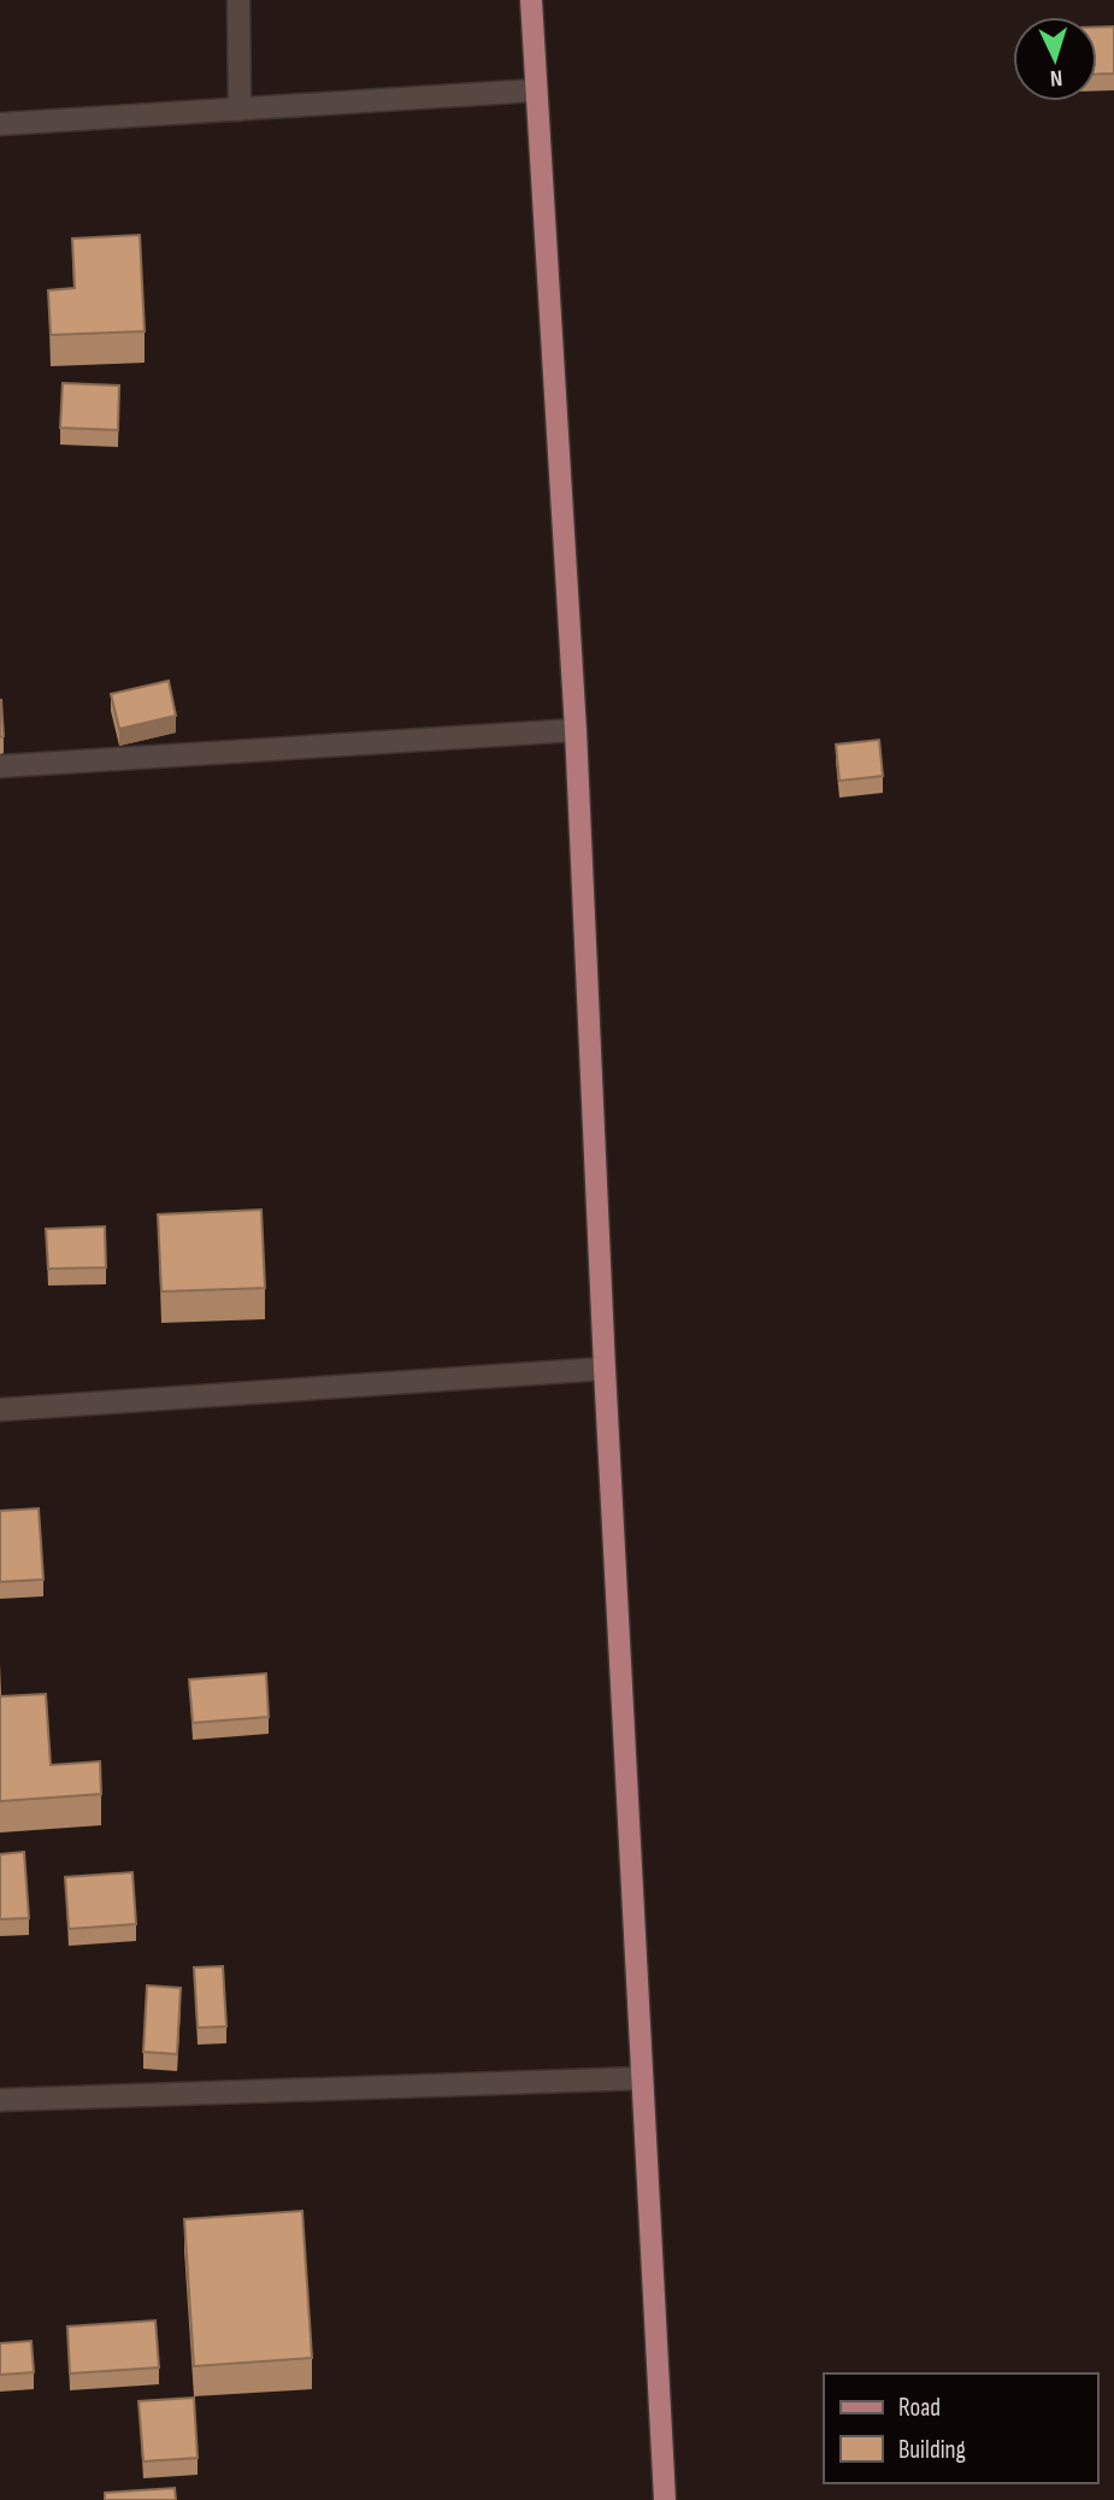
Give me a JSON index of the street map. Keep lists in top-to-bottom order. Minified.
{"legend":["Road","Building"],"north":"bottom"}
